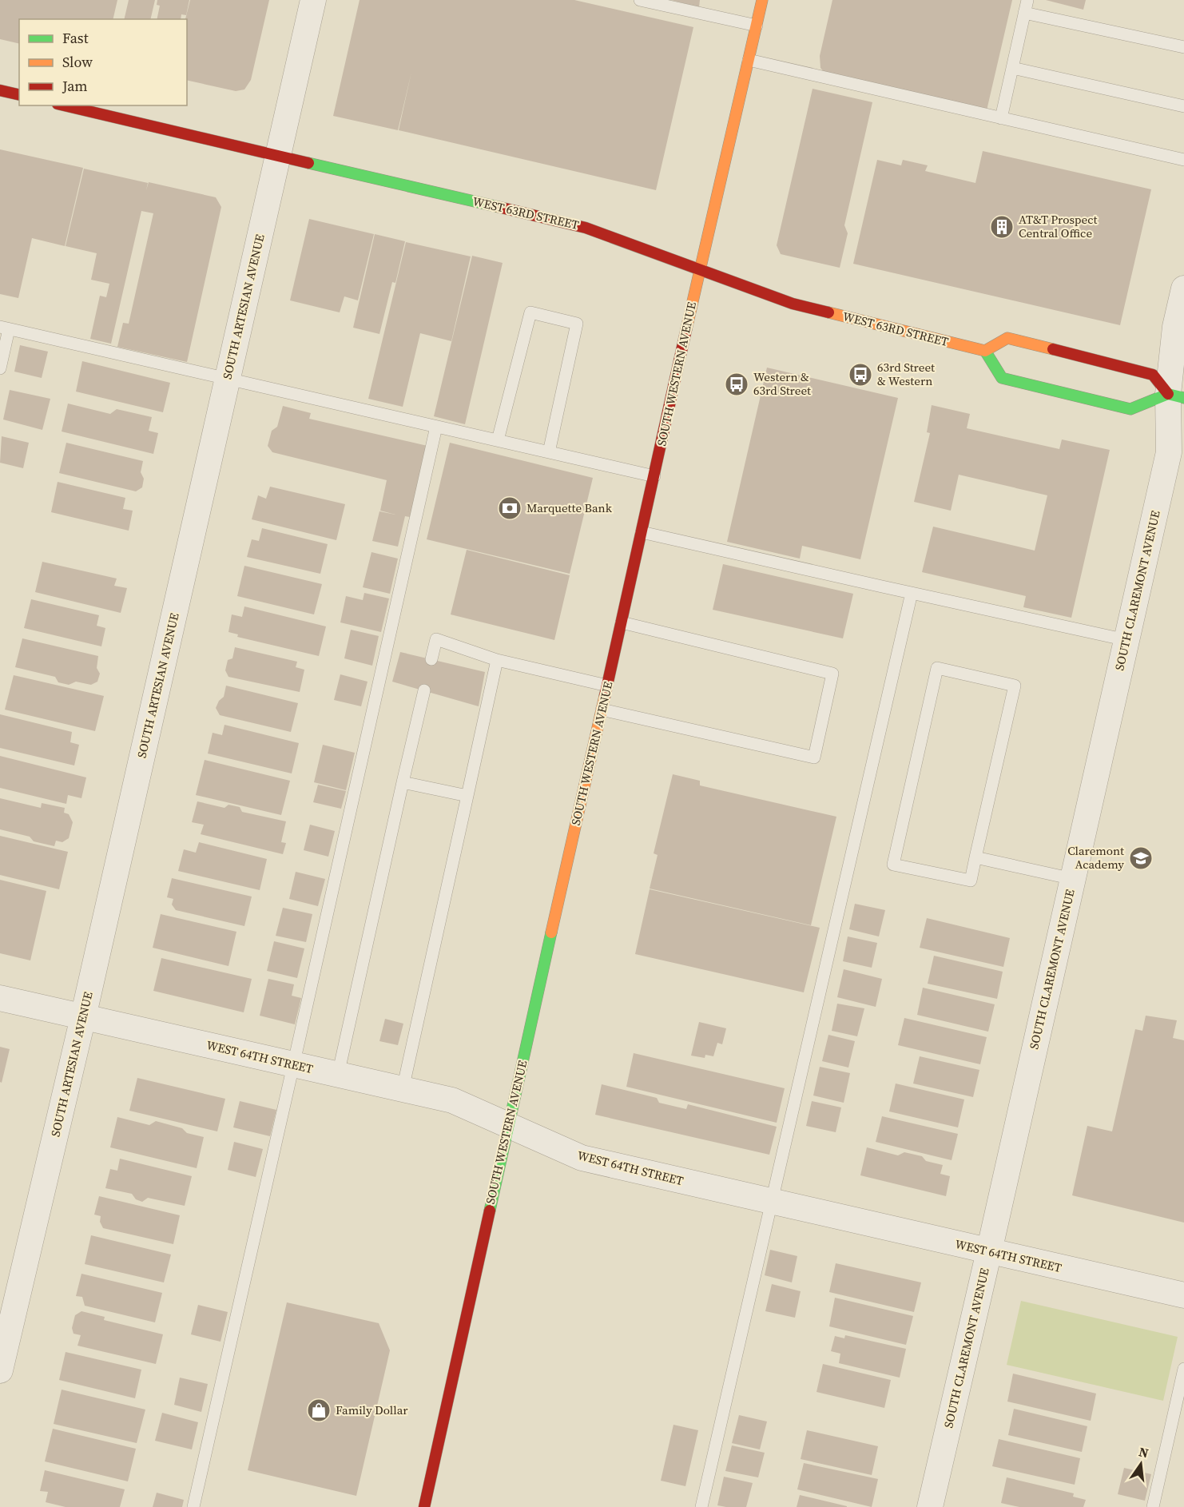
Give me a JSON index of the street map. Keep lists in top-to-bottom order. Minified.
{"streets":{"main road":["WEST 63RD STREET","SOUTH WESTERN AVENUE"],"street":["SOUTH ARTESIAN AVENUE","SOUTH CLAREMONT AVENUE","WEST 64TH STREET"]},"crossings":[["WEST 63RD STREET","SOUTH ARTESIAN AVENUE"],["WEST 63RD STREET","SOUTH WESTERN AVENUE"],["SOUTH ARTESIAN AVENUE","WEST 64TH STREET"],["SOUTH WESTERN AVENUE","WEST 64TH STREET"],["SOUTH CLAREMONT AVENUE","WEST 64TH STREET"]],"places":{"building":["AT&T Prospect Central Office"],"bus stop":["63rd Street & Western","Western & 63rd Street"],"bank":["Marquette Bank"],"school or university":["Claremont Academy"],"shop":["Family Dollar"]},"legend":["Fast","Slow","Jam"],"north":"top"}
